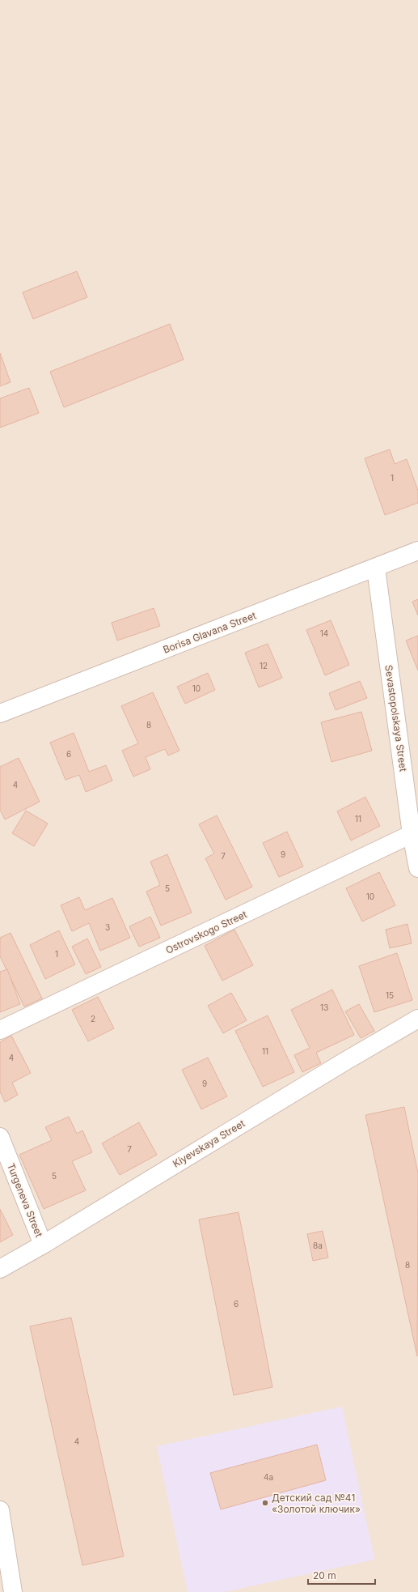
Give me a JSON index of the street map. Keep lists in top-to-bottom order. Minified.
{"streets":{"street":["Borisa Glavana Street","Sevastopolskaya Street","Ostrovskogo Street","Kiyevskaya Street","Turgeneva Street"]},"crossings":[["Borisa Glavana Street","Sevastopolskaya Street"],["Sevastopolskaya Street","Ostrovskogo Street"],["Kiyevskaya Street","Turgeneva Street"]],"places":["Детский сад №41 «Золотой ключик»"],"house_numbers":["1","14","12","10","8","6","4","11","9","7","5","10","3","1","15","13","2","11","4","9","7","5","8а","8","6","4","4а"],"scale_bar":"20 m"}
